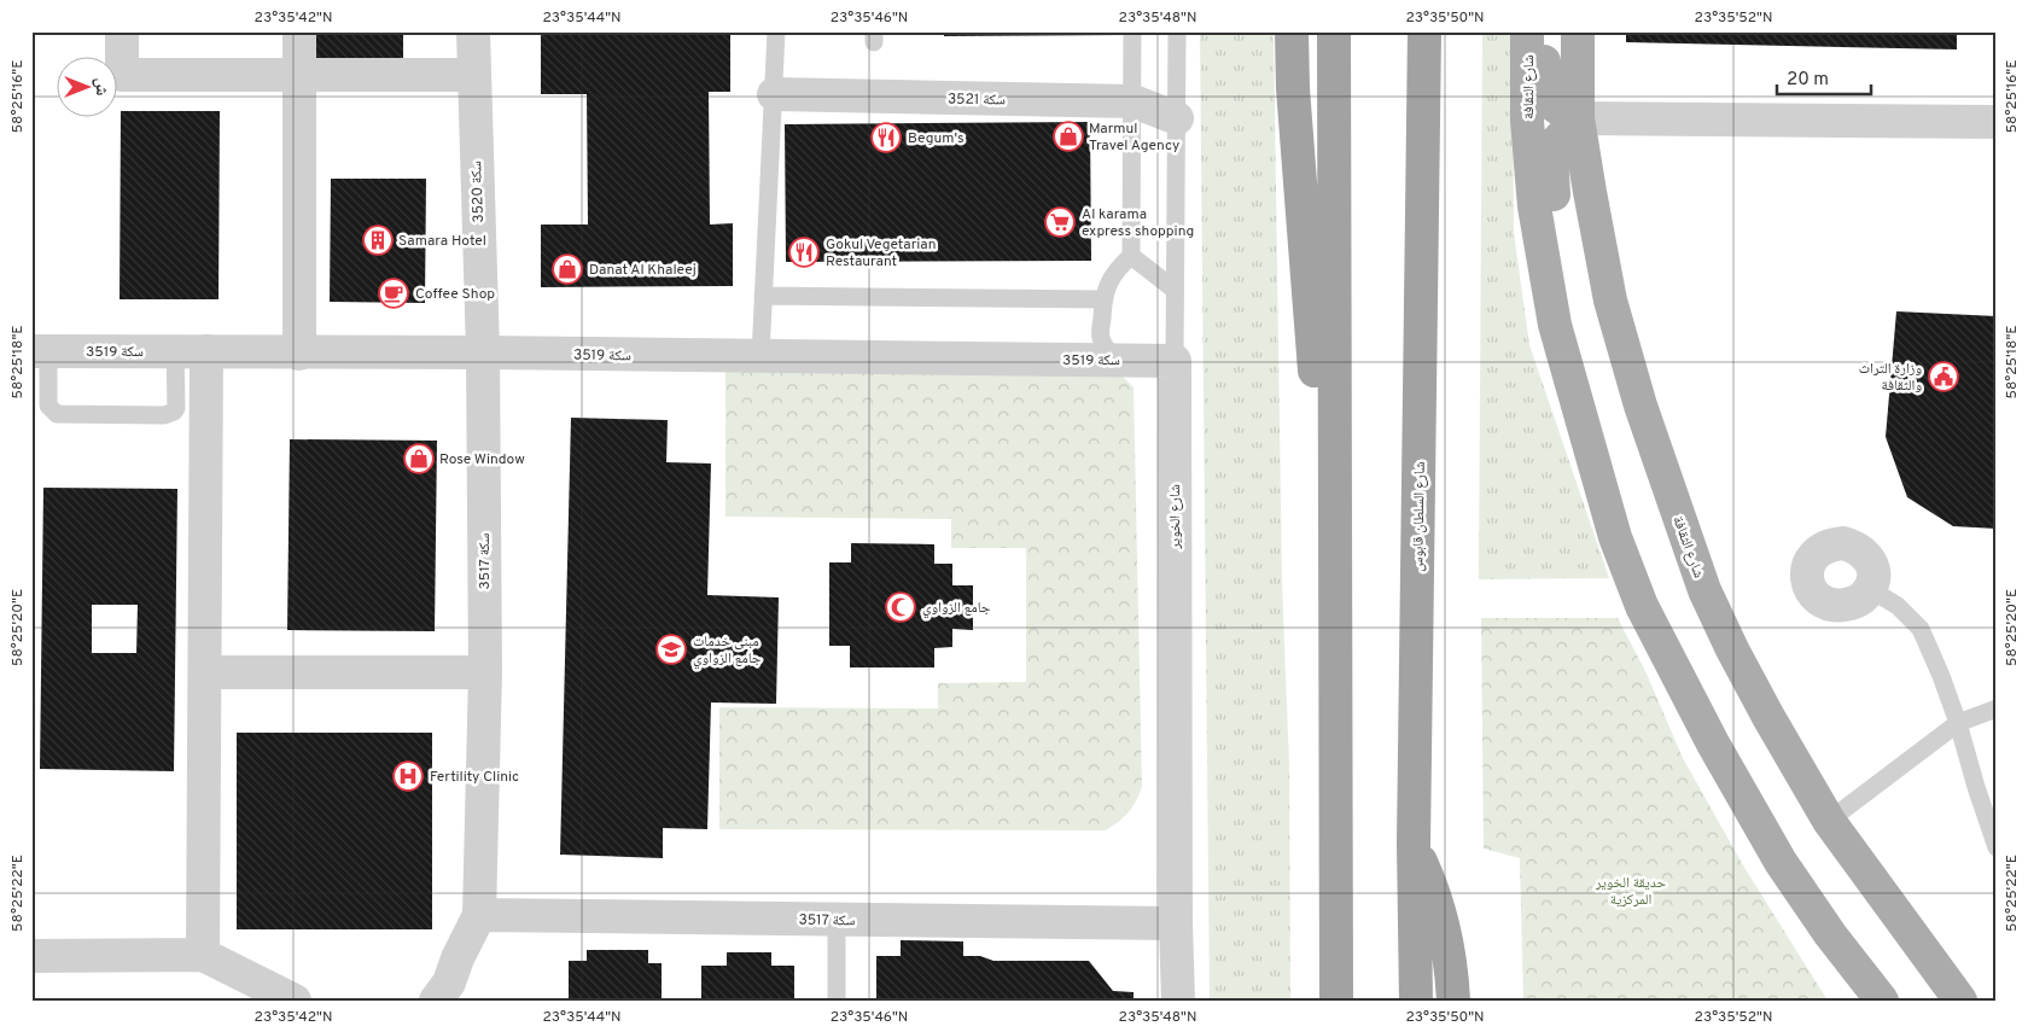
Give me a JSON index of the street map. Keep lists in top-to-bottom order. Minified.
{"streets":{"highway":["شارع السلطان قابوس"],"main road":["شارع الثقافة"],"street":["سكة 3521","سكة 3520","سكة 3519","شارع الخوير","سكة 3517"]},"crossings":[["سكة 3521","شارع الخوير"],["سكة 3520","سكة 3519"],["سكة 3520","سكة 3517"],["سكة 3519","شارع الخوير"],["سكة 3519","سكة 3517"],["شارع الخوير","سكة 3517"]],"parks":["حديقة الخوير المركزية"],"places":{"shop":["Marmul Travel Agency","Danat Al Khaleej","Rose Window"],"restaurant":["Begum's","Gokul Vegetarian Restaurant"],"supermarket":["Al karama express shopping"],"building":["Samara Hotel"],"cafe":["Coffee Shop"],"public building":["وزارة التراث والثقافة"],"mosque":["جامع الزواوي"],"school or university":["مبنى خدمات جامع الزواوي"],"hospital":["Fertility Clinic"]},"scale_bar":"20 m","north":"right","coordinates":["23°35'42\"N","23°35'44\"N","23°35'46\"N","23°35'48\"N","23°35'50\"N","23°35'52\"N","58°25'16\"E","58°25'18\"E","58°25'20\"E","58°25'22\"E"]}
